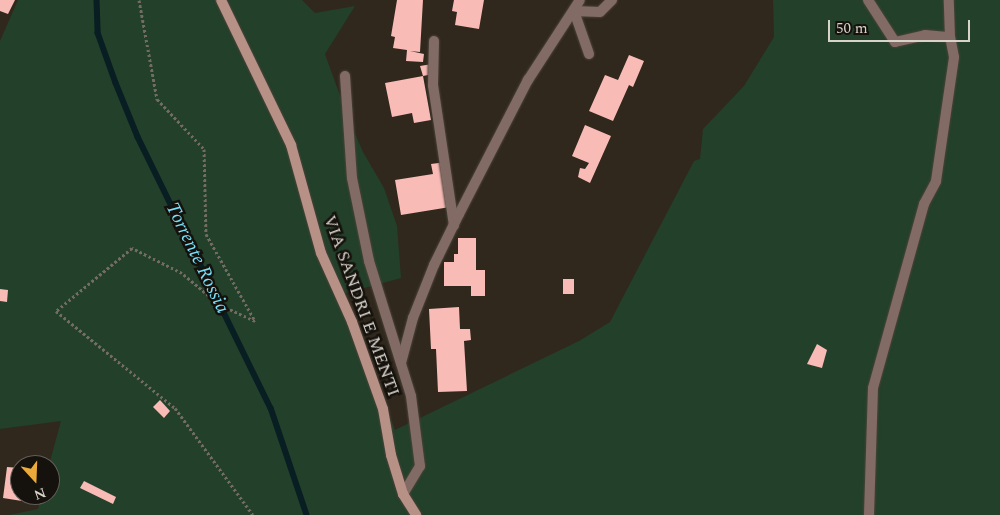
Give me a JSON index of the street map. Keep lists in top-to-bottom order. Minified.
{"streets":{"main road":["VIA SANDRI E MENTI"]},"water":["Torrente Rossia"],"scale_bar":"50 m","north":"bottom"}
